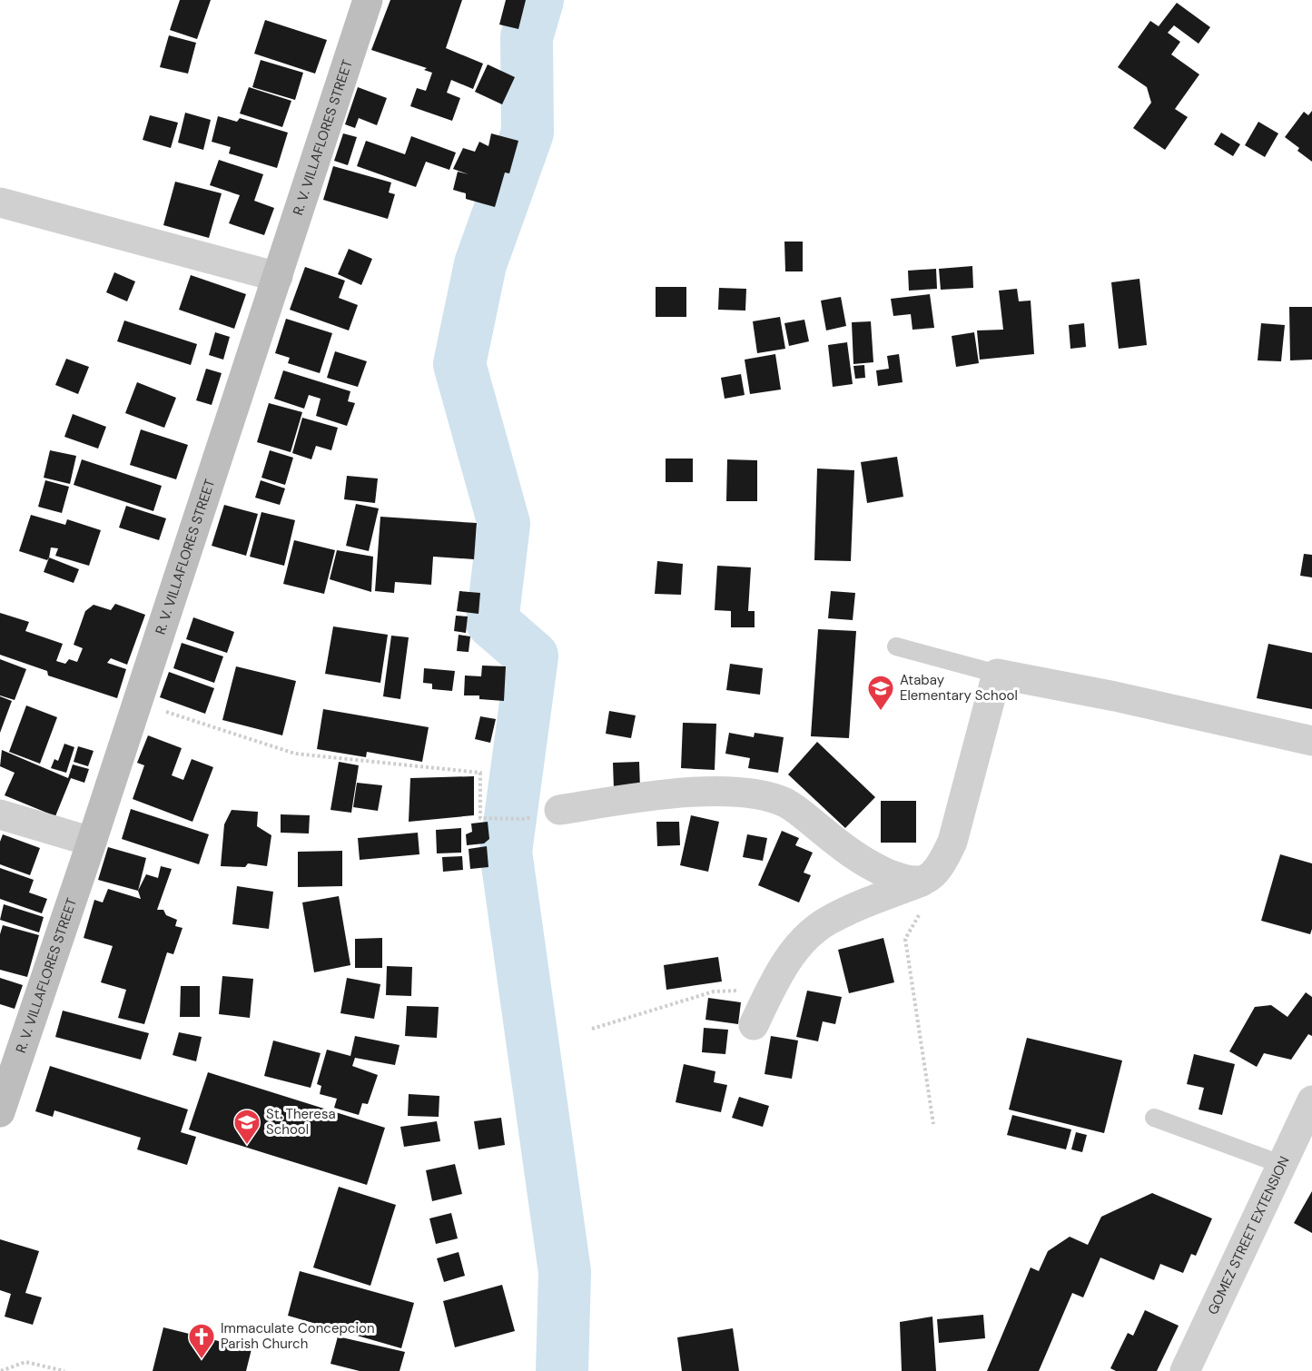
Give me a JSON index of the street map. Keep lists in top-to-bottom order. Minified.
{"streets":{"main road":["R. V. VILLAFLORES STREET"],"street":["GOMEZ STREET EXTENSION"]},"places":{"school or university":["Atabay Elementary School","St. Theresa School"],"church":["Immaculate Concepcion Parish Church"]}}
